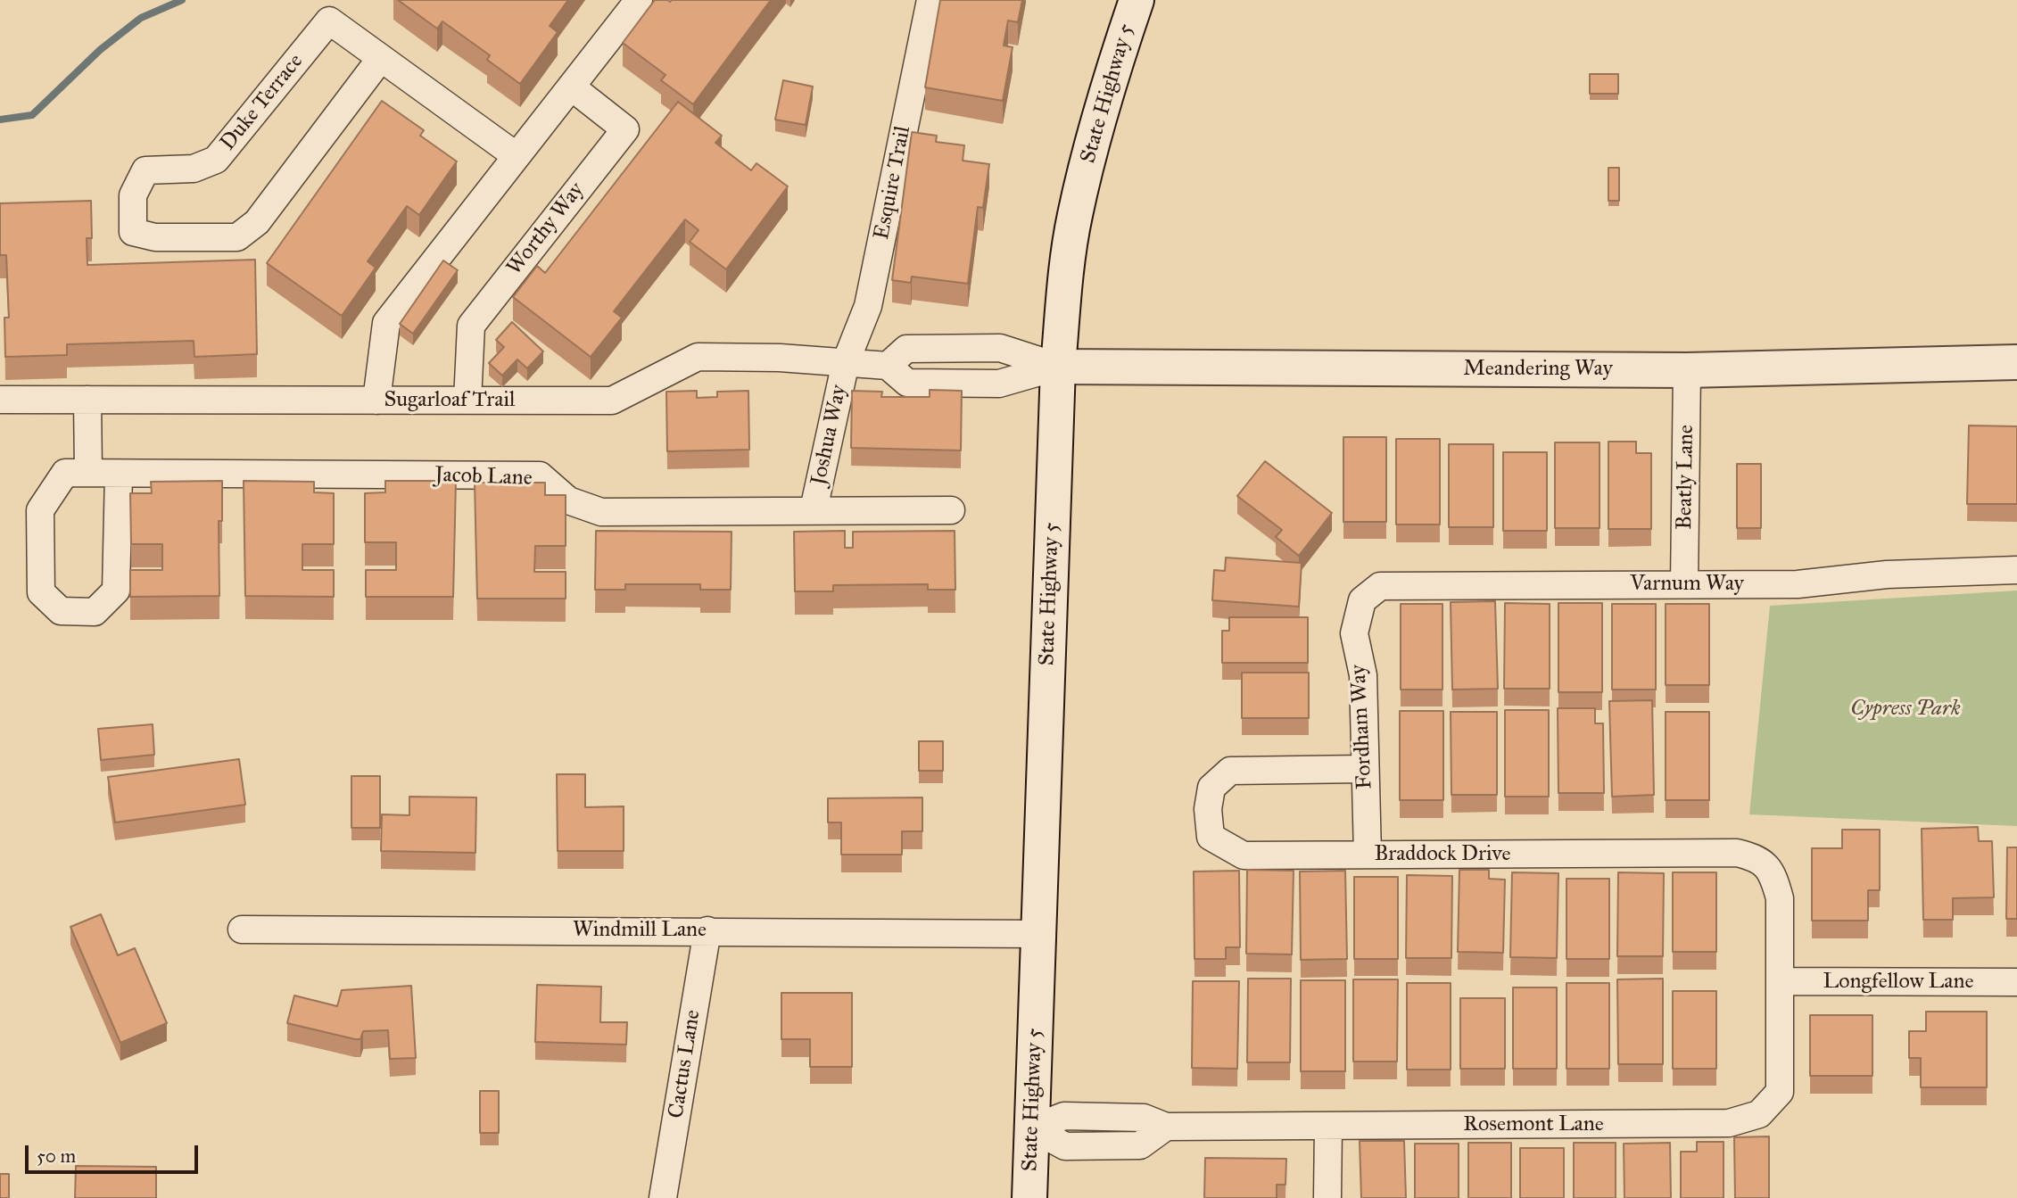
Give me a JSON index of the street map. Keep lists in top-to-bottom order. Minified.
{"streets":{"main road":["State Highway 5","Meandering Way"],"street":["Duke Terrace","Esquire Trail","Worthy Way","Sugarloaf Trail","Joshua Way","Jacob Lane","Beatly Lane","Varnum Way","Fordham Way","Braddock Drive","Windmill Lane","Longfellow Lane","Cactus Lane","Rosemont Lane"]},"crossings":[["State Highway 5","Meandering Way"],["State Highway 5","Sugarloaf Trail"],["State Highway 5","Windmill Lane"],["State Highway 5","Rosemont Lane"],["Esquire Trail","Sugarloaf Trail"],["Esquire Trail","Joshua Way"],["Worthy Way","Sugarloaf Trail"],["Meandering Way","Sugarloaf Trail"],["Meandering Way","Beatly Lane"],["Sugarloaf Trail","Joshua Way"],["Joshua Way","Jacob Lane"],["Beatly Lane","Varnum Way"],["Varnum Way","Fordham Way"],["Fordham Way","Braddock Drive"],["Braddock Drive","Longfellow Lane"],["Braddock Drive","Rosemont Lane"],["Windmill Lane","Cactus Lane"],["Longfellow Lane","Rosemont Lane"]],"parks":["Cypress Park"],"scale_bar":"50 m"}
